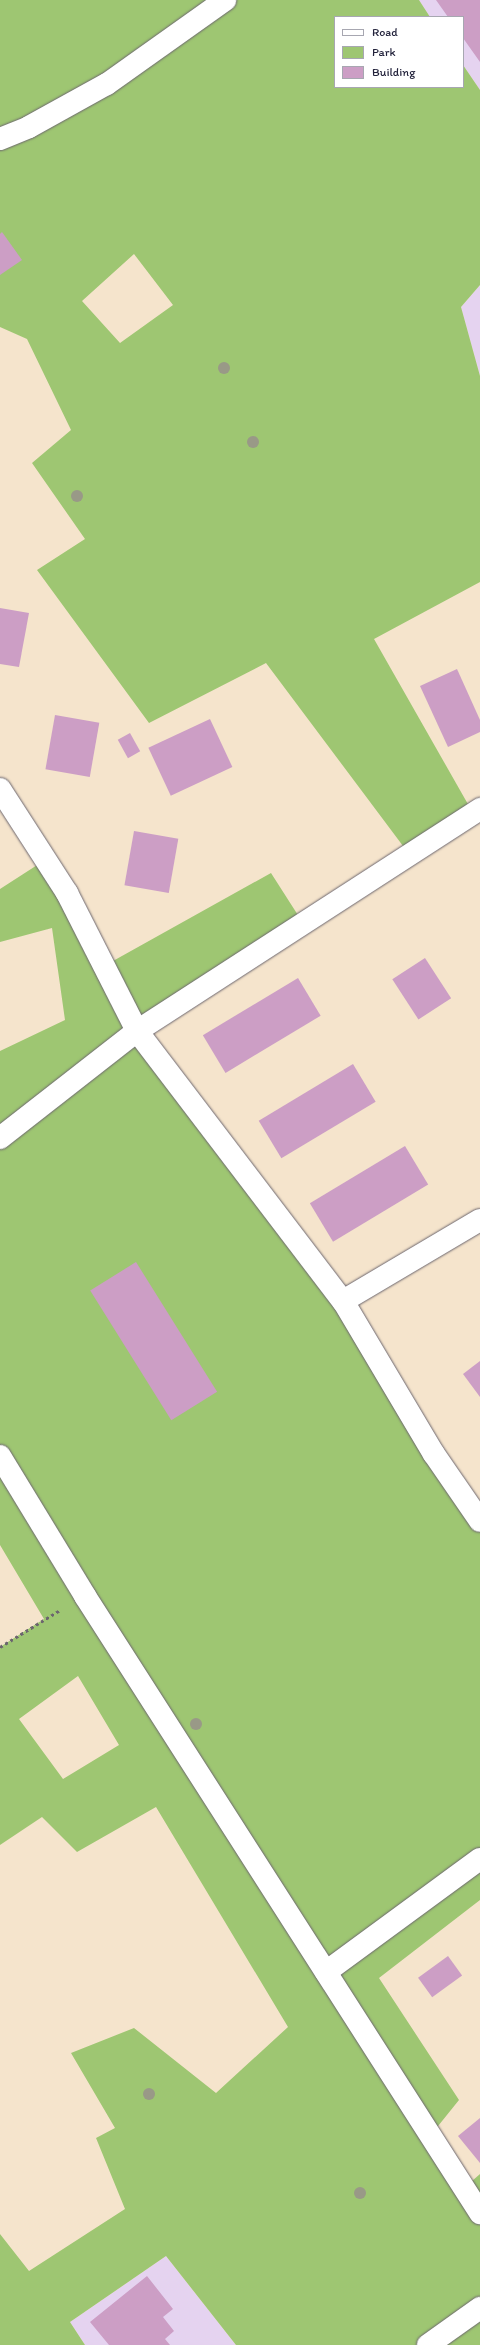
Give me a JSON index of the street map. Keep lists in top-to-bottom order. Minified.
{"legend":["Road","Park","Building"]}
